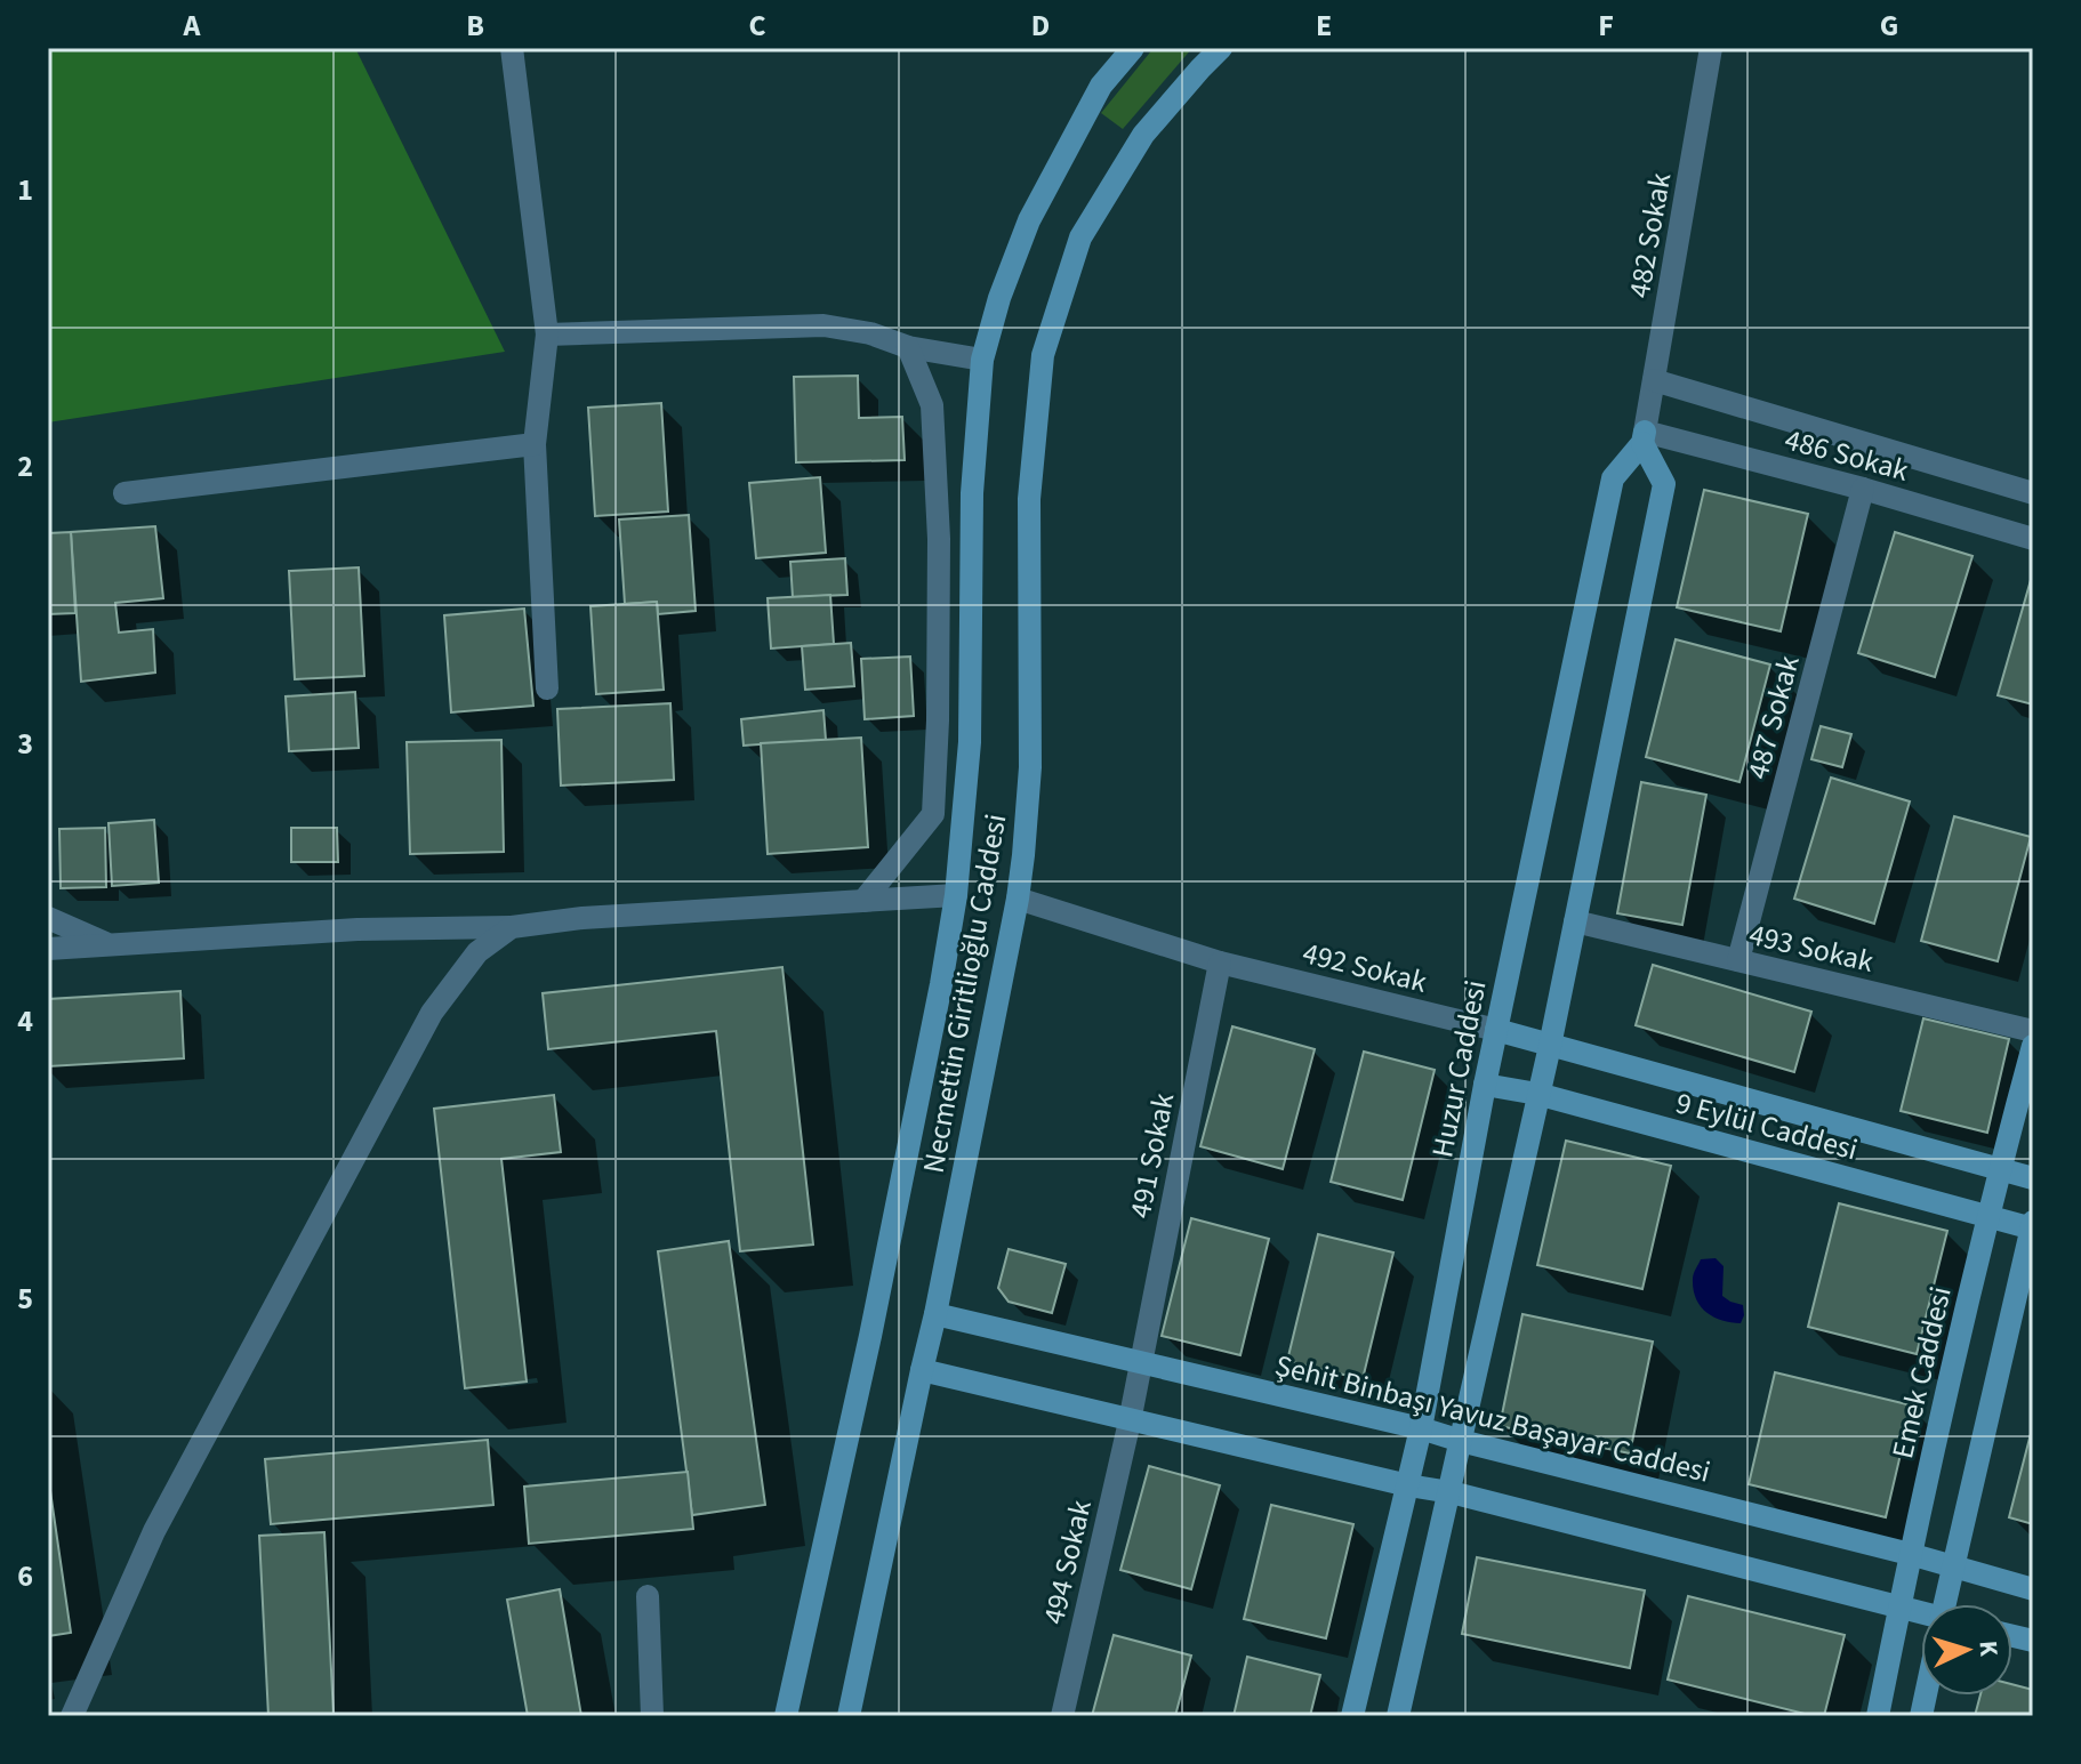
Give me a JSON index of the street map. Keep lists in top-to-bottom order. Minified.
{"streets":{"street":["482 Sokak","486 Sokak","487 Sokak","493 Sokak","492 Sokak","Necmettin Giritlioğlu Caddesi","Huzur Caddesi","9 Eylül Caddesi","491 Sokak","Emek Caddesi","Şehit Binbaşı Yavuz Başayar Caddesi","494 Sokak"]},"crossings":[["482 Sokak","486 Sokak"],["482 Sokak","Huzur Caddesi"],["486 Sokak","487 Sokak"],["486 Sokak","Huzur Caddesi"],["487 Sokak","493 Sokak"],["492 Sokak","Necmettin Giritlioğlu Caddesi"],["492 Sokak","Huzur Caddesi"],["492 Sokak","9 Eylül Caddesi"],["492 Sokak","491 Sokak"],["Necmettin Giritlioğlu Caddesi","Şehit Binbaşı Yavuz Başayar Caddesi"],["Huzur Caddesi","9 Eylül Caddesi"],["Huzur Caddesi","Şehit Binbaşı Yavuz Başayar Caddesi"],["9 Eylül Caddesi","Emek Caddesi"],["491 Sokak","Şehit Binbaşı Yavuz Başayar Caddesi"],["491 Sokak","494 Sokak"],["Emek Caddesi","Şehit Binbaşı Yavuz Başayar Caddesi"]],"north":"right","grid":{"columns":["A","B","C","D","E","F","G"],"rows":["1","2","3","4","5","6"]}}
